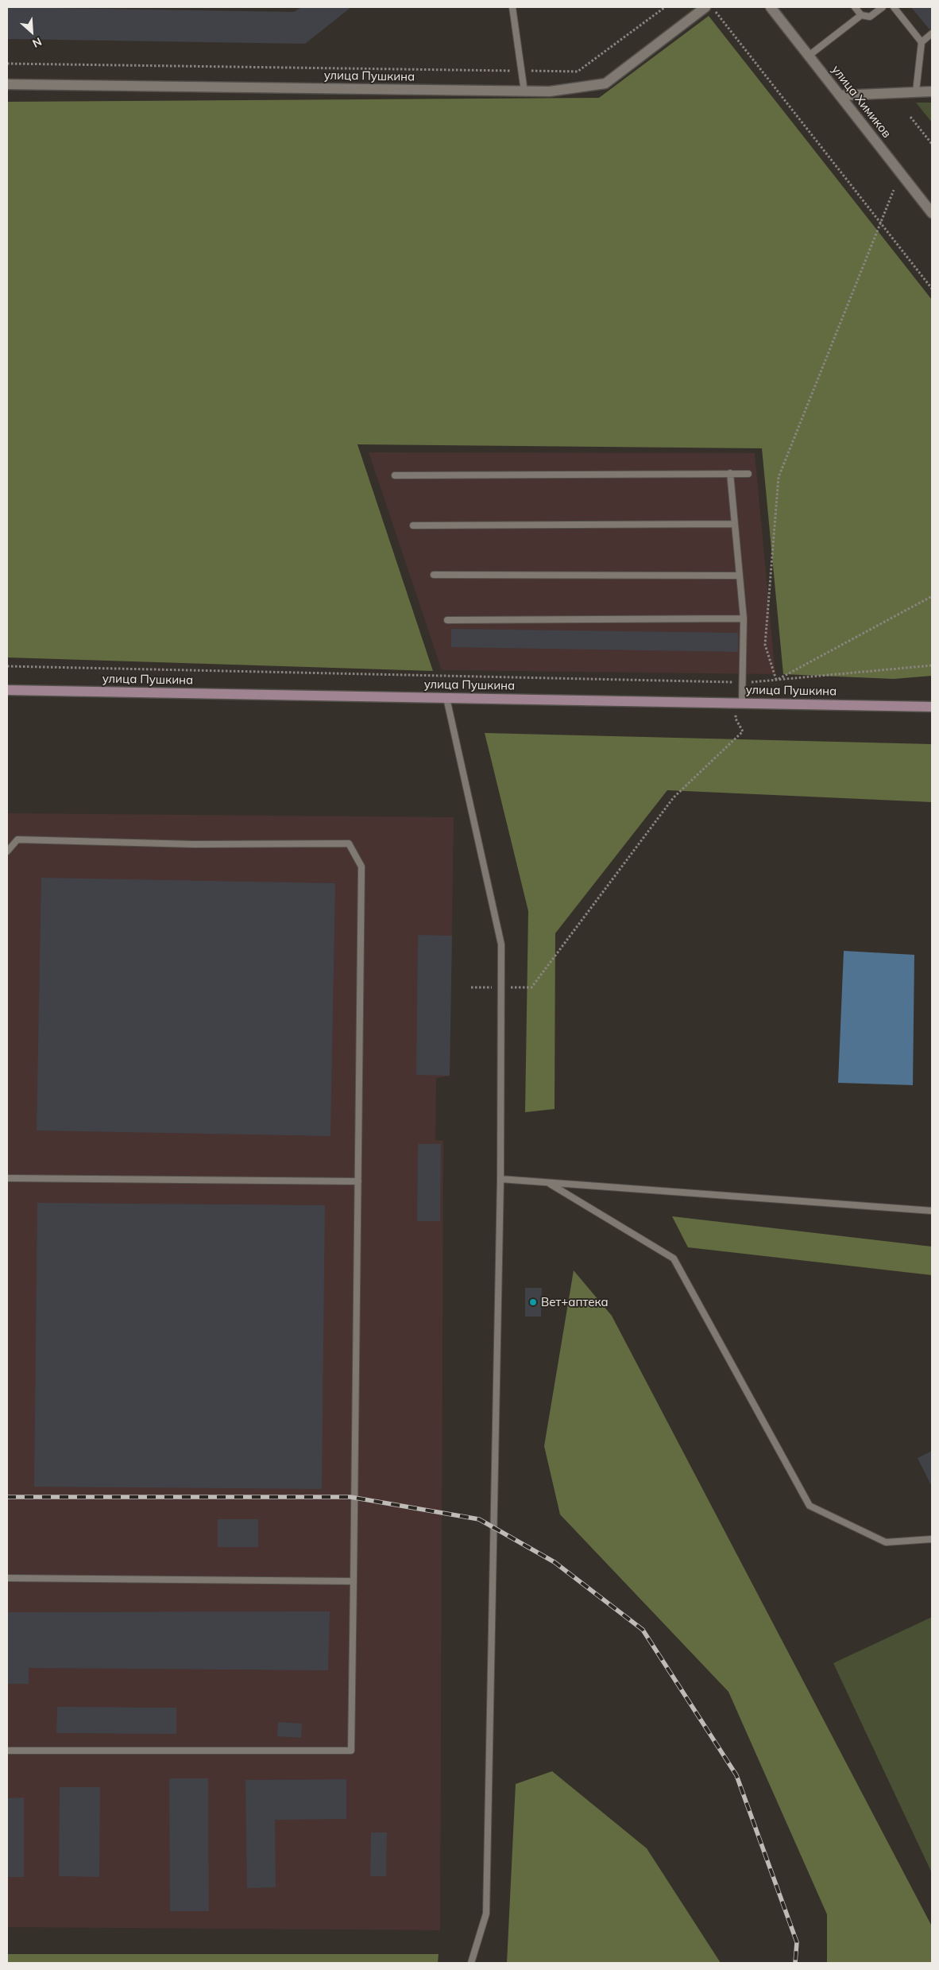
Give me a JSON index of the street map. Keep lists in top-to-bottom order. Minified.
{"streets":{"main road":["улица Пушкина"],"street":["улица Химиков"]},"places":["Вет+аптека"],"north":"bottom right"}
